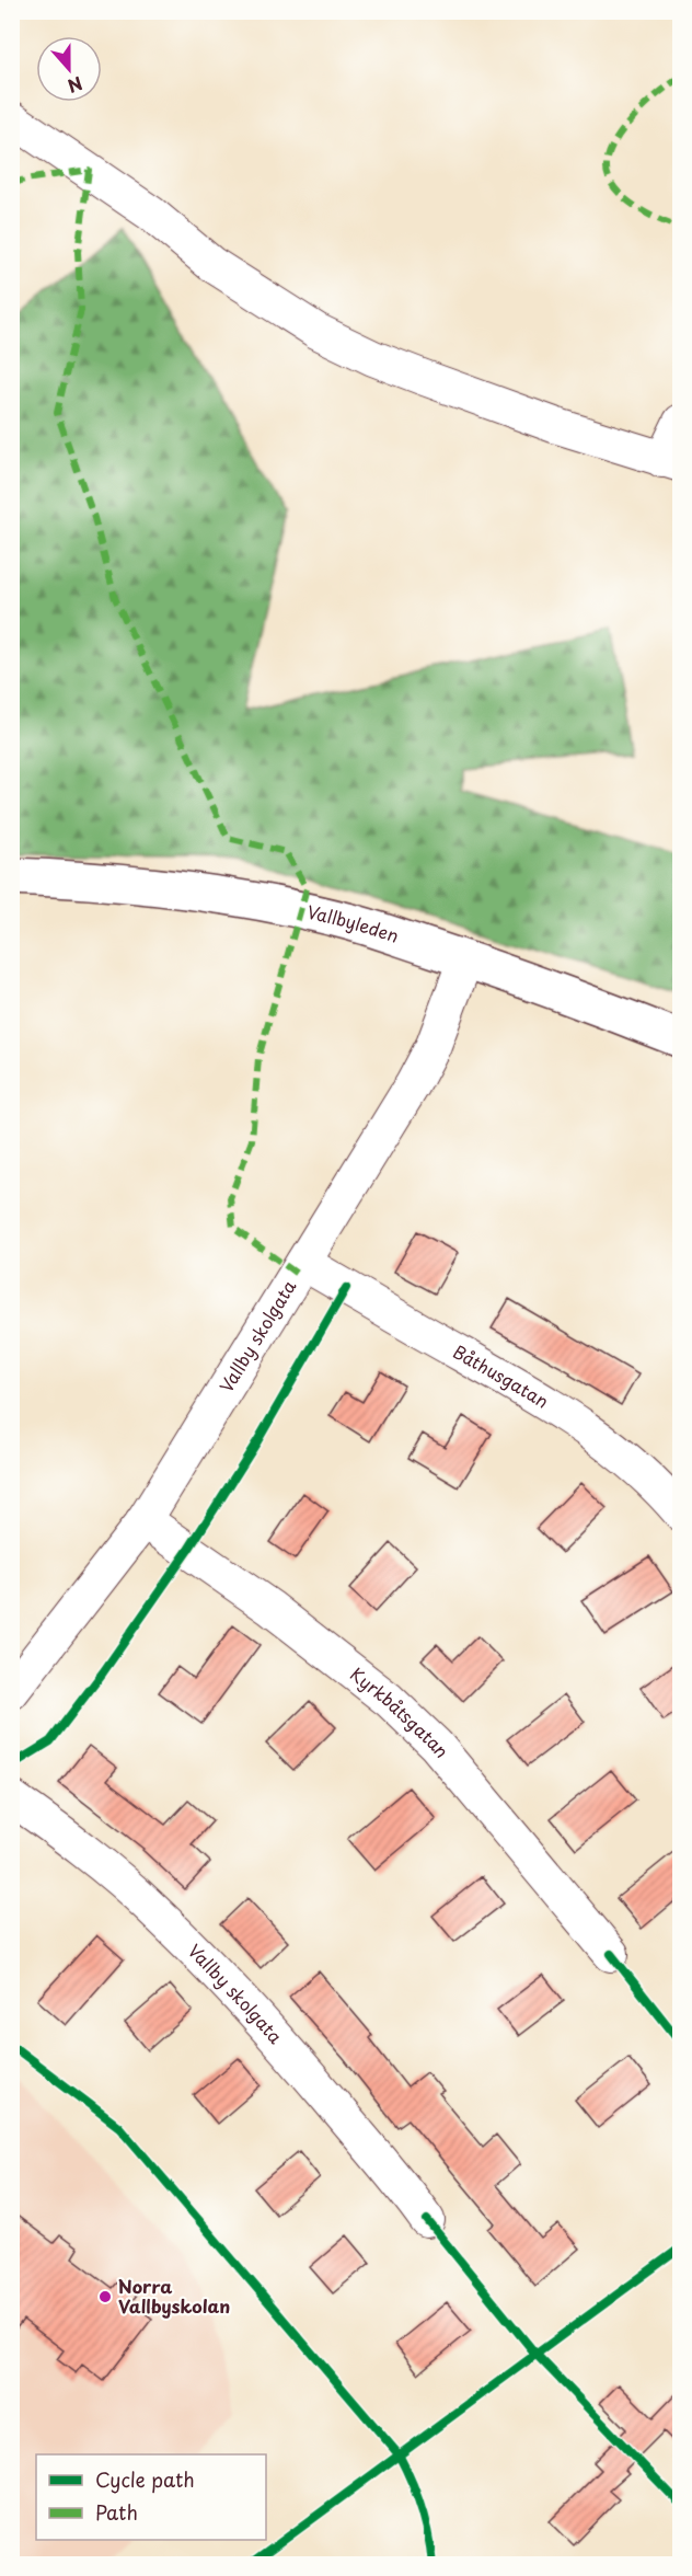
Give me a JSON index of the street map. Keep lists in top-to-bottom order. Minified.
{"streets":{"main road":["Vallbyleden"],"street":["Vallby skolgata","Båthusgatan","Kyrkbåtsgatan"]},"crossings":[["Vallbyleden","Vallby skolgata"],["Vallby skolgata","Båthusgatan"],["Vallby skolgata","Kyrkbåtsgatan"]],"places":["Norra Vallbyskolan"],"legend":["Cycle path","Path"],"north":"bottom"}
